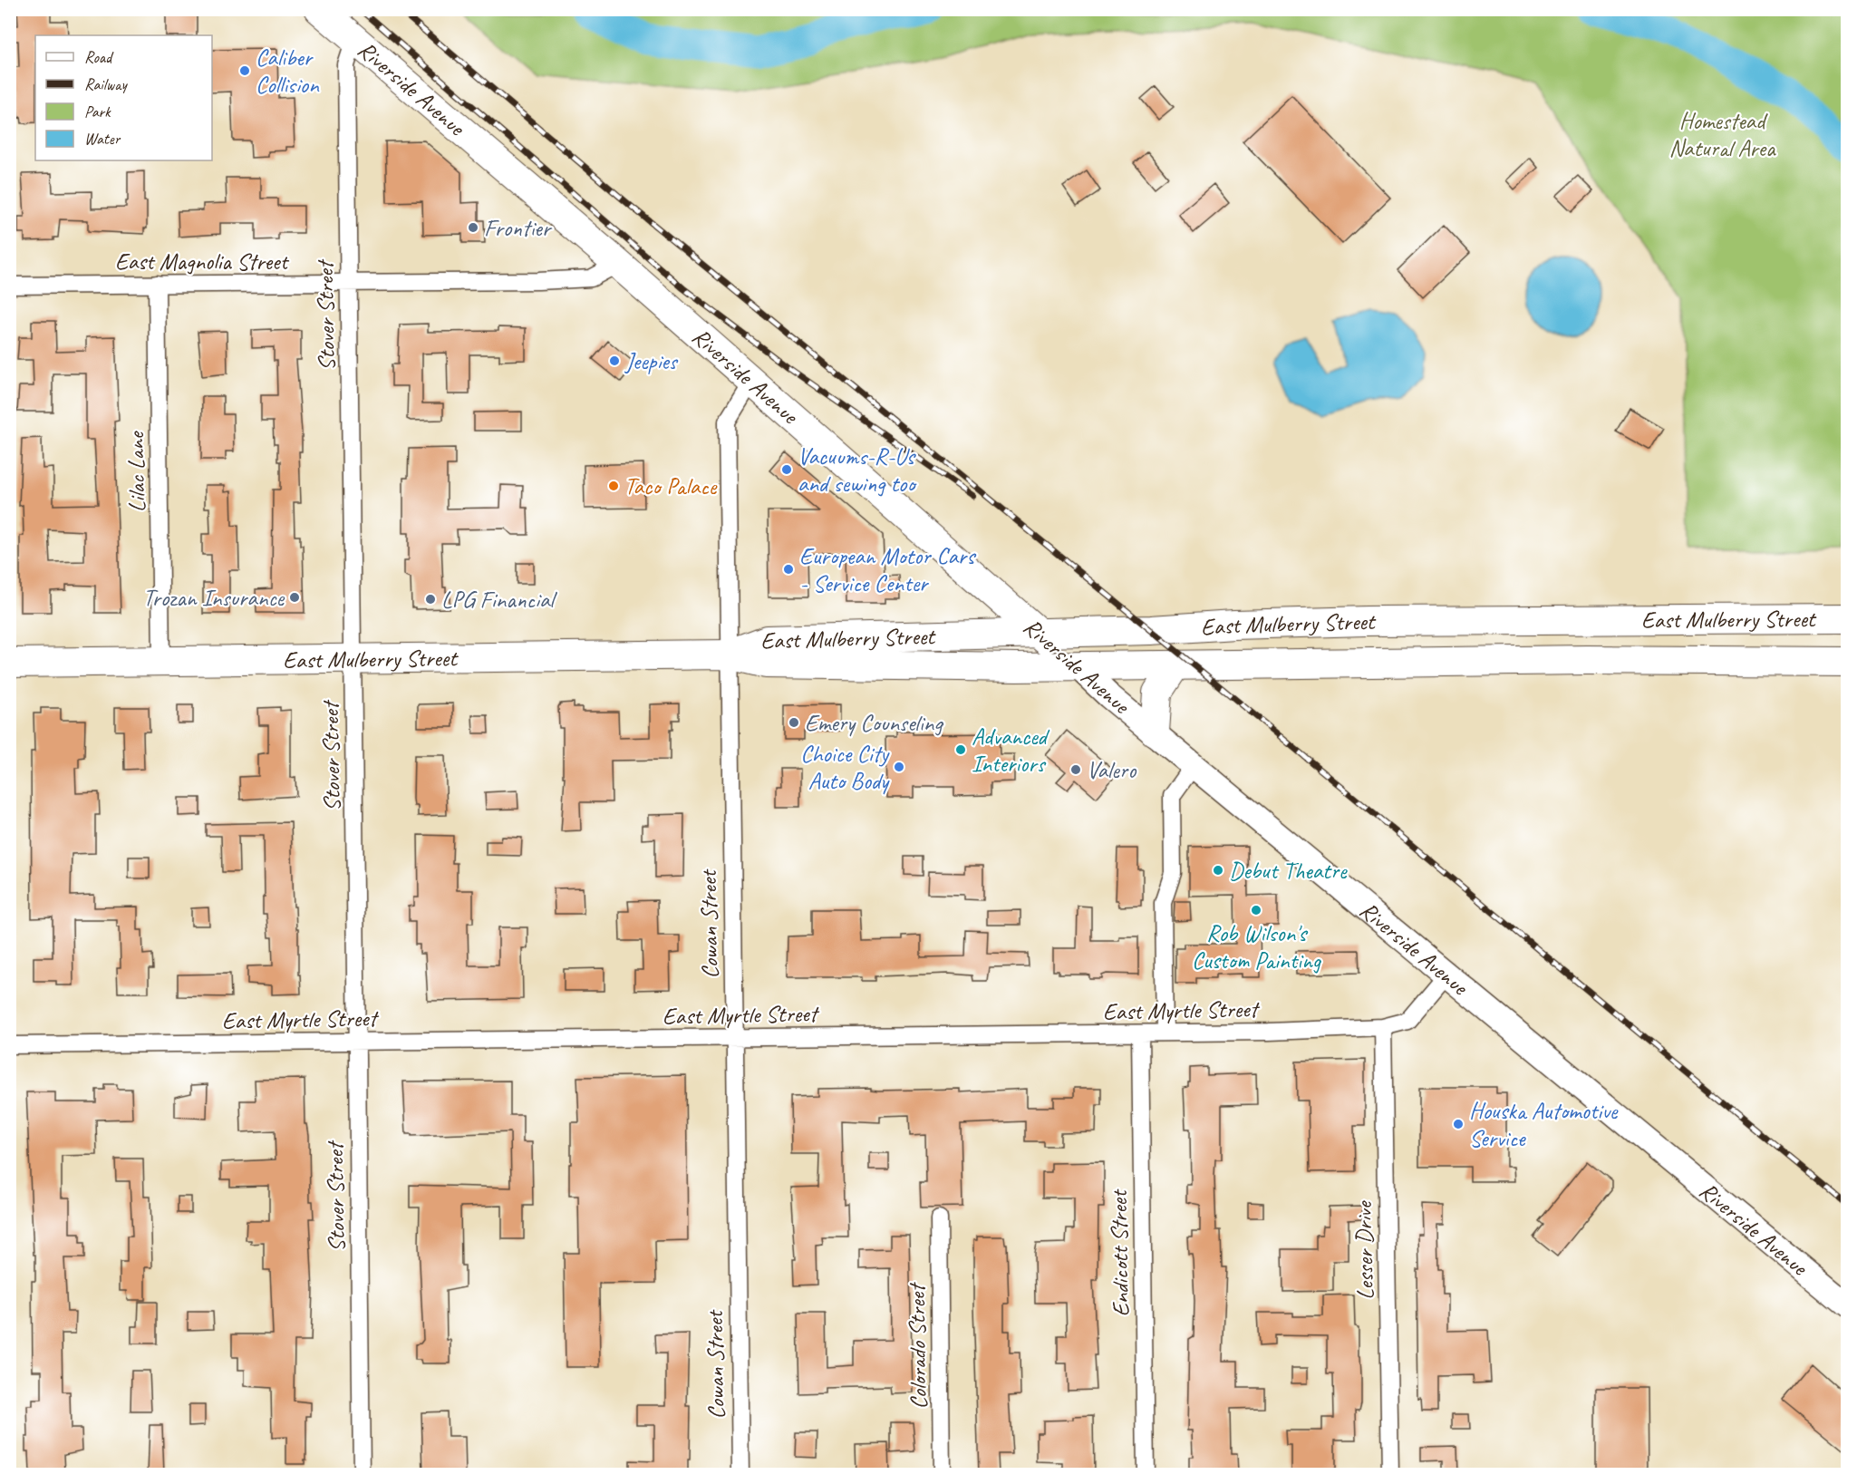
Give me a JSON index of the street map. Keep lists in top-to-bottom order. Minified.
{"streets":{"highway":["Riverside Avenue","East Mulberry Street"],"street":["East Magnolia Street","Stover Street","Lilac Lane","Cowan Street","East Myrtle Street","Lesser Drive","Endicott Street","Colorado Street"]},"crossings":[["Riverside Avenue","East Magnolia Street"],["Riverside Avenue","Stover Street"],["Riverside Avenue","East Mulberry Street"],["Riverside Avenue","Cowan Street"],["Riverside Avenue","East Myrtle Street"],["East Magnolia Street","Stover Street"],["East Magnolia Street","Lilac Lane"],["Stover Street","East Mulberry Street"],["Stover Street","East Myrtle Street"],["Lilac Lane","East Mulberry Street"],["East Mulberry Street","Cowan Street"],["Cowan Street","East Myrtle Street"],["East Myrtle Street","Lesser Drive"],["East Myrtle Street","Endicott Street"]],"parks":["Homestead Natural Area"],"places":["Caliber Collision","Frontier","Jeepies","Vacuums-R-Us and sewing too","Taco Palace","European Motor Cars - Service Center","Trozan Insurance","LPG Financial","Emery Counseling","Advanced Interiors","Choice City Auto Body","Valero","Debut Theatre","Rob Wilson's Custom Painting","Houska Automotive Service"],"legend":["Road","Railway","Park","Water"]}
